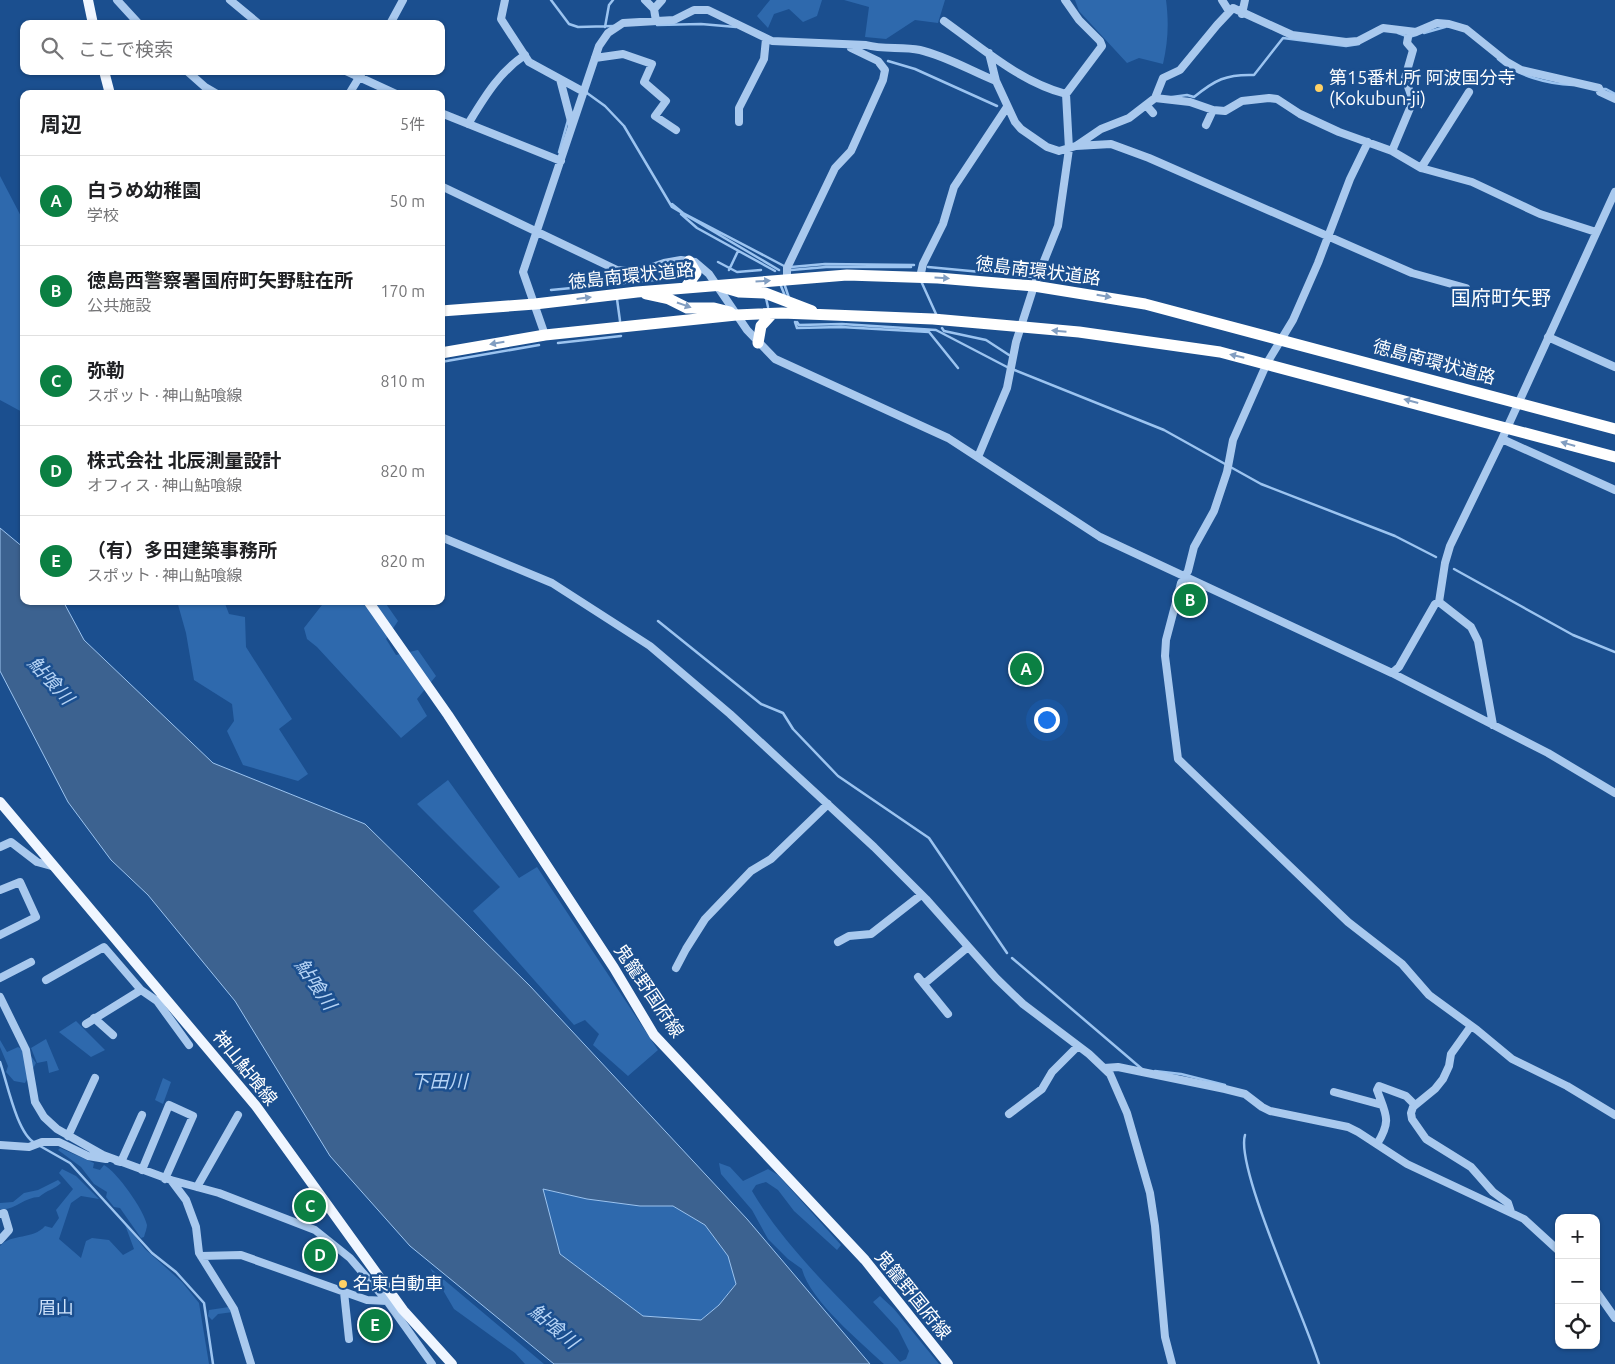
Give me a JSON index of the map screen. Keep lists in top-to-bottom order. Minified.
{"streets":{"highway":["徳島南環状道路"],"main road":["鬼籠野国府線","神山鮎喰線"]},"districts":["国府町矢野"],"water":["鮎喰川","下田川"],"parks":["眉山"],"places":["第15番札所 阿波国分寺 (Kokubun-ji)","名東自動車"],"page":{"search":"ここで検索","heading":["周辺","5件"],"list":[{"mark":"A","name":"白うめ幼稚園","note":"学校","value":"50 m"},{"mark":"B","name":"徳島西警察署国府町矢野駐在所","note":"公共施設","value":"170 m"},{"mark":"C","name":"弥勒","note":"スポット · 神山鮎喰線","value":"810 m"},{"mark":"D","name":"株式会社 北辰測量設計","note":"オフィス · 神山鮎喰線","value":"820 m"},{"mark":"E","name":"（有）多田建築事務所","note":"スポット · 神山鮎喰線","value":"820 m"}],"pins":["B","A","C","D","E"],"map_buttons":["+","−"]}}
